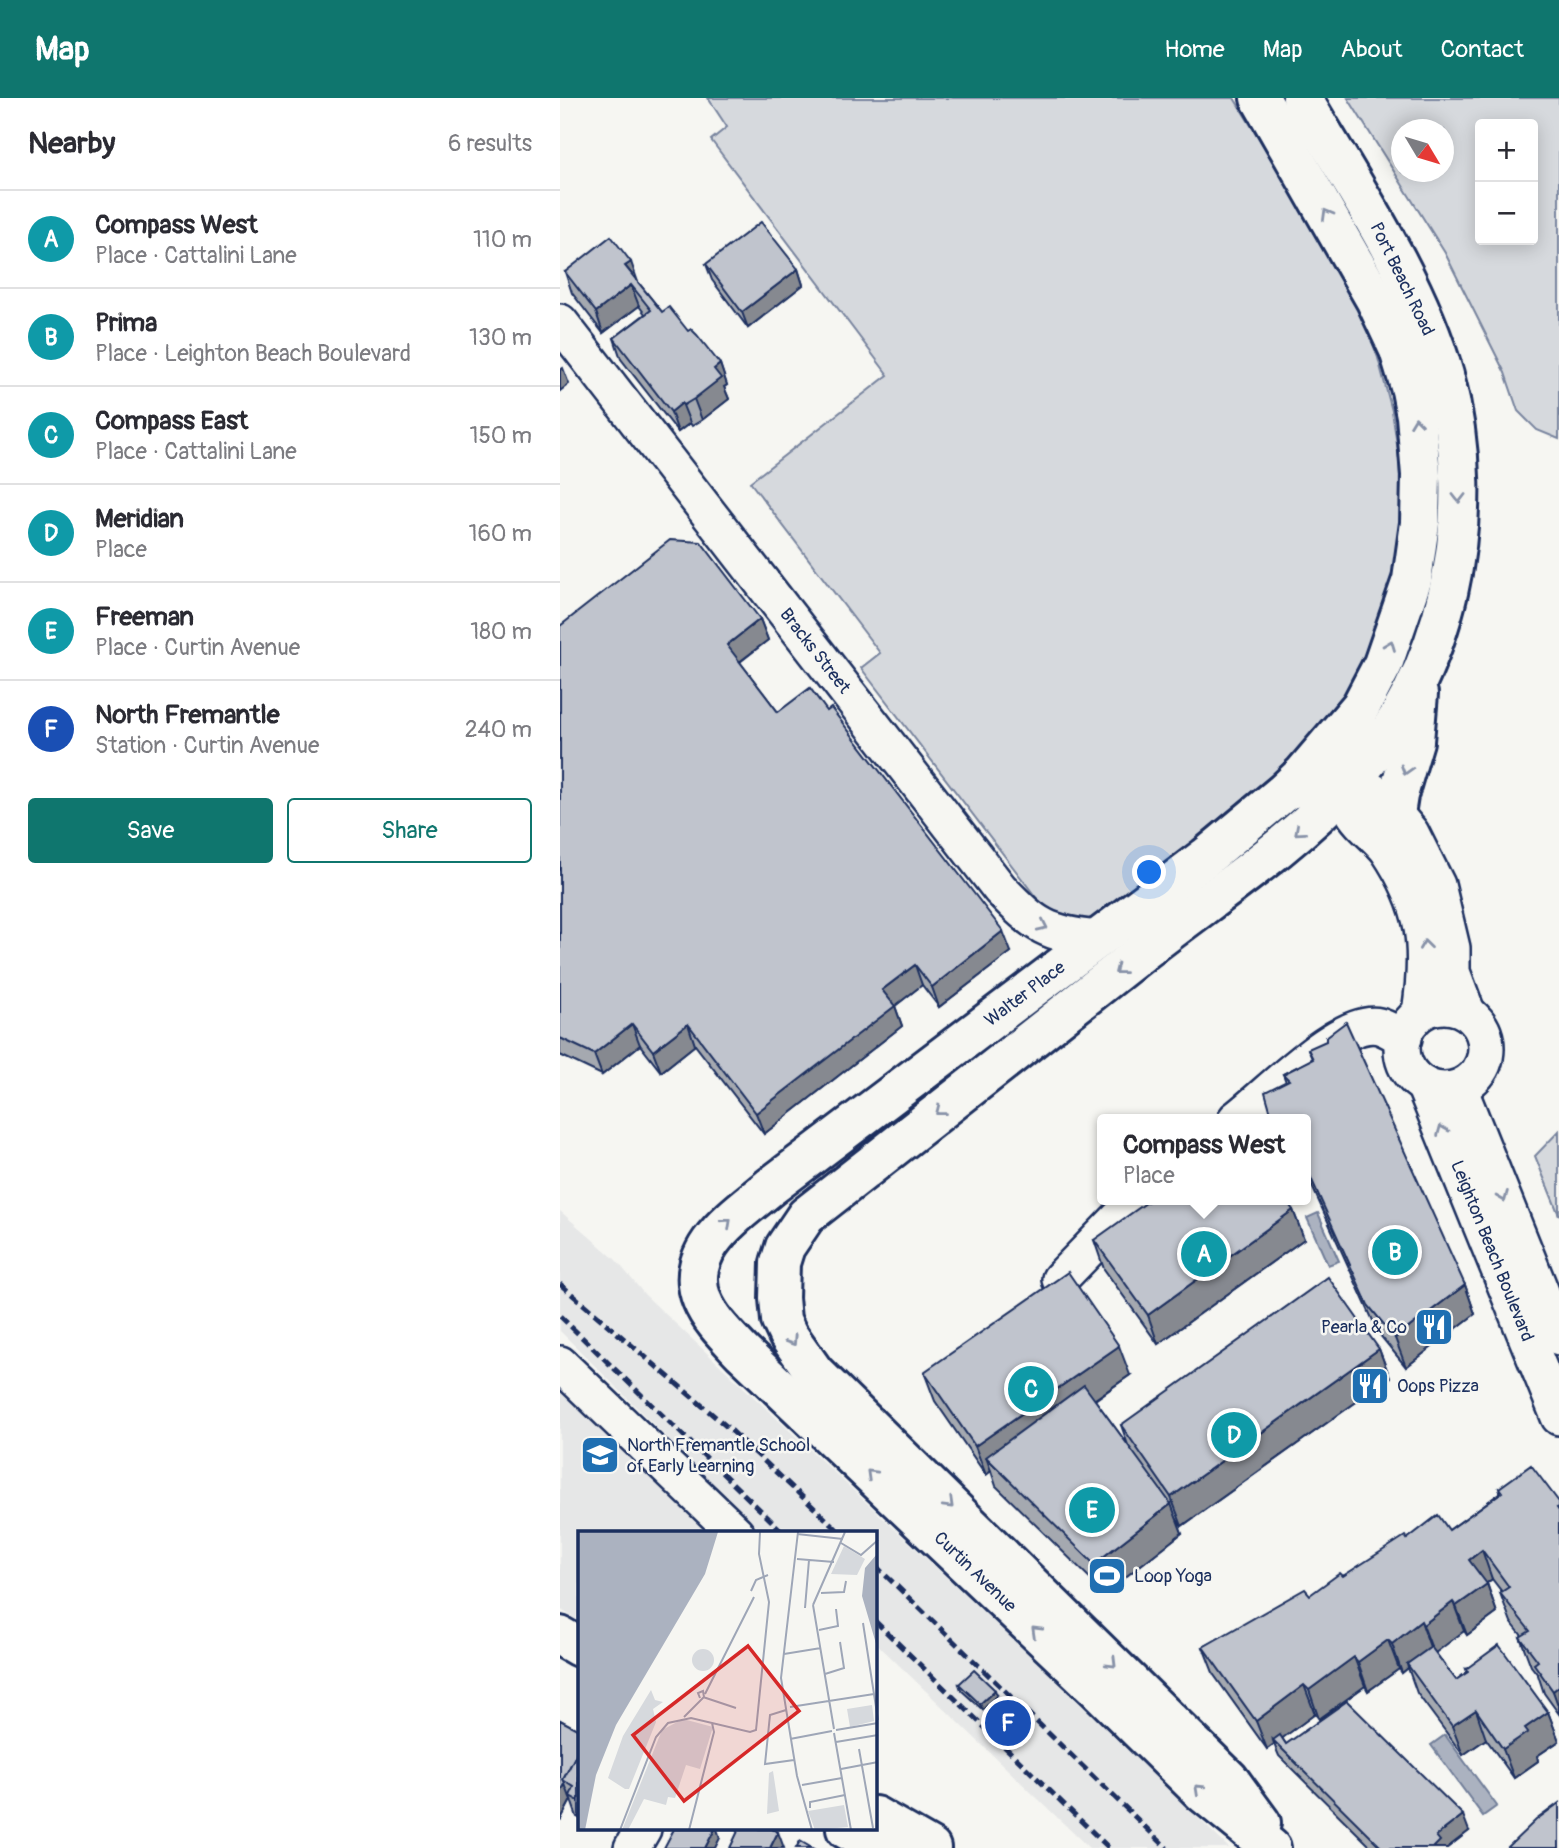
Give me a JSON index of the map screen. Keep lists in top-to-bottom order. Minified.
{"streets":{"main road":["Port Beach Road","Walter Place","Curtin Avenue"],"street":["Bracks Street","Leighton Beach Boulevard"]},"crossings":[["Port Beach Road","Walter Place"],["Port Beach Road","Curtin Avenue"],["Bracks Street","Walter Place"],["Walter Place","Curtin Avenue"]],"one_way":["Bracks Street","Walter Place"],"places":{"restaurant":["Pearla & Co","Oops Pizza"],"school or university":["North Fremantle School of Early Learning"],"sports":["Loop Yoga"]},"north":"bottom right","page":{"header":"Map","nav":["Home","Map","About","Contact"],"heading":["Nearby","6 results"],"map_buttons":["+","−"],"list":[{"mark":"A","name":"Compass West","note":"Place · Cattalini Lane","value":"110 m"},{"mark":"B","name":"Prima","note":"Place · Leighton Beach Boulevard","value":"130 m"},{"mark":"C","name":"Compass East","note":"Place · Cattalini Lane","value":"150 m"},{"mark":"D","name":"Meridian","note":"Place","value":"160 m"},{"mark":"E","name":"Freeman","note":"Place · Curtin Avenue","value":"180 m"},{"mark":"F","name":"North Fremantle","note":"Station · Curtin Avenue","value":"240 m"}],"buttons":["Save","Share"],"popup":["Compass West","Place"],"pins":["B","A","C","D","E","F"]}}
